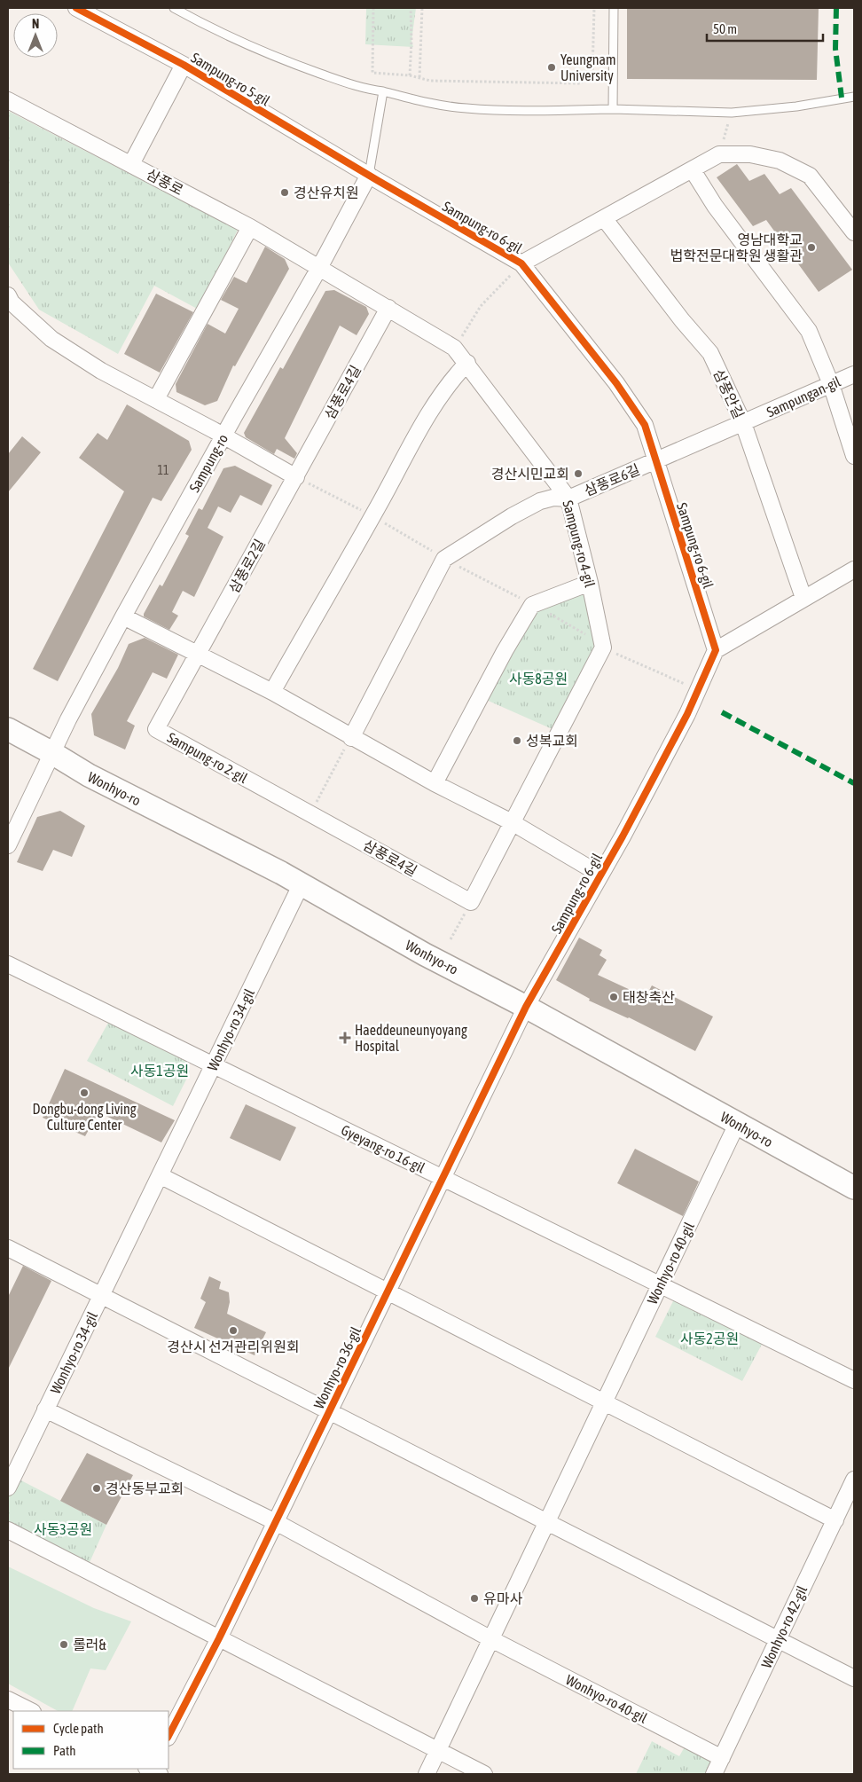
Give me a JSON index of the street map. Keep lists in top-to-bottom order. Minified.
{"streets":{"main road":["Wonhyo-ro"],"street":["Sampung-ro 5-gil","삼풍로","Sampung-ro 6-gil","삼풍로4길","삼풍안길","Sampungan-gil","Sampung-ro","삼풍로6길","Sampung-ro 4-gil","삼풍로2길","Sampung-ro 2-gil","Wonhyo-ro 34-gil","Gyeyang-ro 16-gil","Wonhyo-ro 40-gil","Wonhyo-ro 36-gil","Wonhyo-ro 42-gil"]},"crossings":[["Sampung-ro 5-gil","Sampung-ro 6-gil"],["Sampung-ro 5-gil","Sampung-ro"],["삼풍로","Sampung-ro"],["삼풍로","Sampung-ro 4-gil"],["Sampung-ro 6-gil","Sampungan-gil"],["Sampung-ro 6-gil","Sampung-ro"],["Sampung-ro 6-gil","삼풍로6길"],["Sampung-ro 6-gil","Wonhyo-ro"],["Sampung-ro 6-gil","Wonhyo-ro 36-gil"],["삼풍로4길","Sampung-ro 4-gil"],["삼풍로4길","삼풍로2길"],["삼풍로4길","Sampung-ro 2-gil"],["삼풍안길","Sampungan-gil"],["Sampungan-gil","삼풍로6길"],["Sampung-ro","Sampung-ro 4-gil"],["Sampung-ro","Wonhyo-ro"],["삼풍로6길","Sampung-ro 4-gil"],["삼풍로2길","Sampung-ro 2-gil"],["Wonhyo-ro","Wonhyo-ro 34-gil"],["Wonhyo-ro","Wonhyo-ro 40-gil"],["Wonhyo-ro","Wonhyo-ro 36-gil"],["Wonhyo-ro 34-gil","Gyeyang-ro 16-gil"],["Wonhyo-ro 34-gil","Wonhyo-ro 40-gil"],["Wonhyo-ro 34-gil","Wonhyo-ro 36-gil"],["Gyeyang-ro 16-gil","Wonhyo-ro 40-gil"],["Gyeyang-ro 16-gil","Wonhyo-ro 36-gil"],["Wonhyo-ro 40-gil","Wonhyo-ro 36-gil"],["Wonhyo-ro 40-gil","Wonhyo-ro 42-gil"]],"parks":["사동8공원","사동1공원","사동2공원","사동3공원"],"places":{"other":["Yeungnam University","경산유치원","영남대학교 법학전문대학원 생활관","경산시민교회","성복교회","태창축산","Dongbu-dong Living Culture Center","경산시 선거관리위원회","경산동부교회","유마사","롤러&"],"health":["Haeddeuneunyoyang Hospital"]},"house_numbers":["11"],"legend":["Cycle path","Path"],"scale_bar":"50 m","north":"top"}
